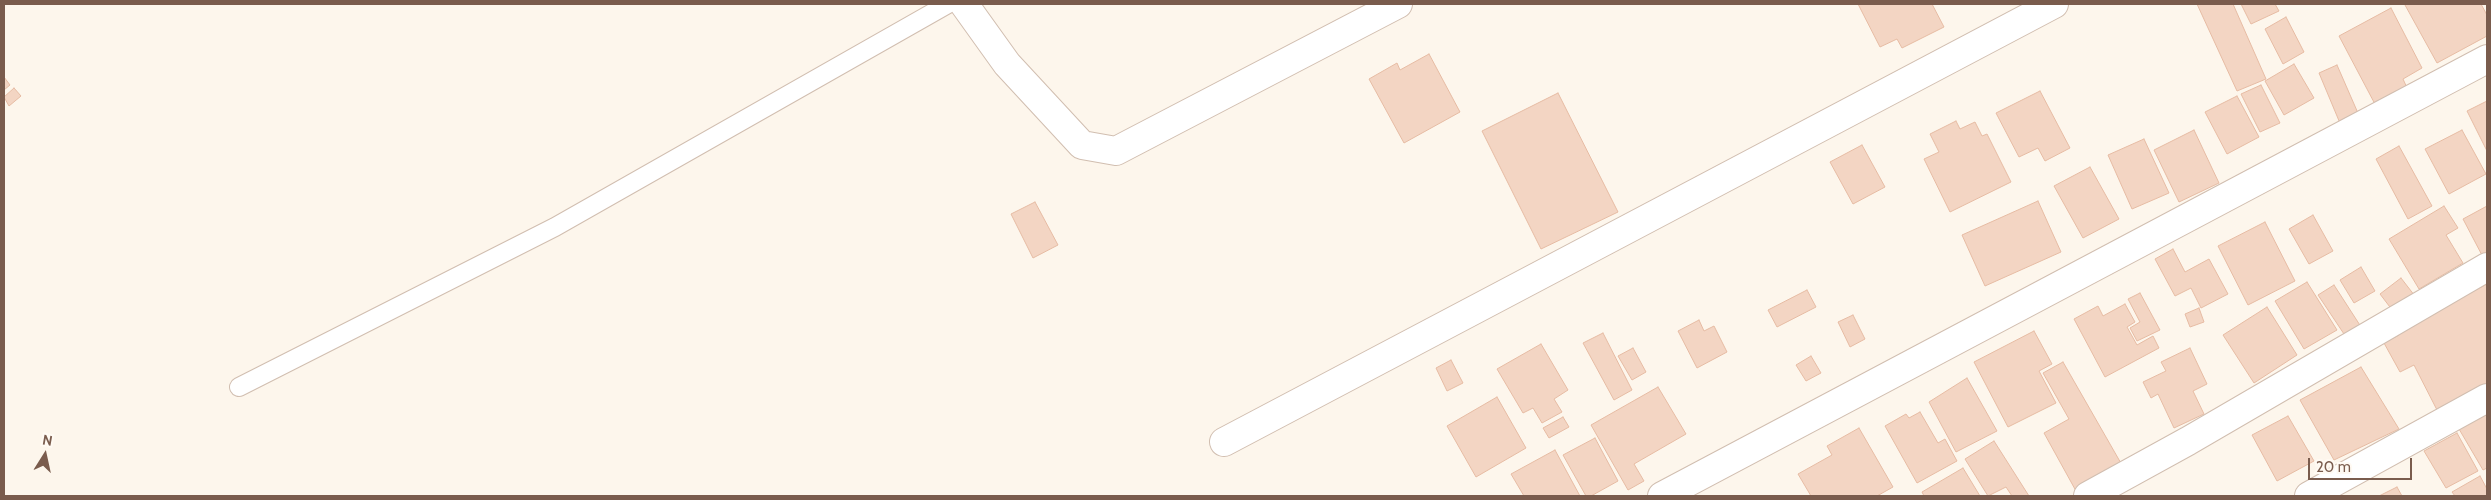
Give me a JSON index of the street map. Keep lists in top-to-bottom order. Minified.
{"scale_bar":"20 m","north":"top"}
